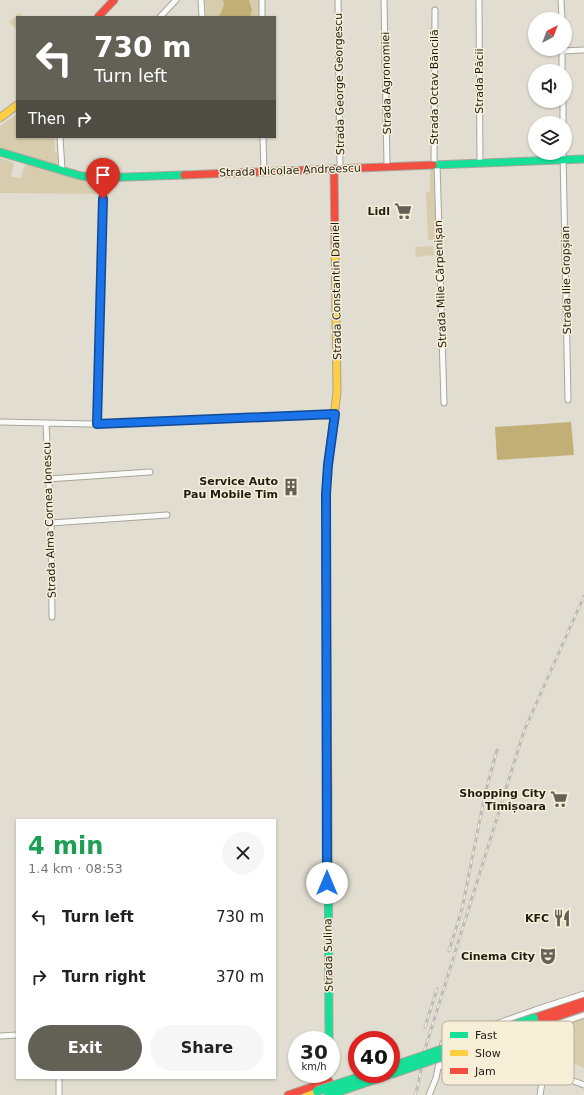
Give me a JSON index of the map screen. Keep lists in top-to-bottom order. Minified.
{"streets":{"main road":["Strada Nicolae Andreescu","Strada Constantin Daniel","Strada Sulina"],"street":["Strada Păcii","Strada Agronomiei","Strada George Georgescu","Strada Octav Băncilă","Strada Ilie Gropșian","Strada Mile Cărpenișan","Strada Alma Cornea Ionescu"]},"crossings":[["Strada Păcii","Strada Nicolae Andreescu"],["Strada Agronomiei","Strada Nicolae Andreescu"],["Strada George Georgescu","Strada Nicolae Andreescu"],["Strada George Georgescu","Strada Constantin Daniel"],["Strada Octav Băncilă","Strada Nicolae Andreescu"],["Strada Octav Băncilă","Strada Mile Cărpenișan"],["Strada Nicolae Andreescu","Strada Mile Cărpenișan"],["Strada Nicolae Andreescu","Strada Constantin Daniel"],["Strada Constantin Daniel","Strada Sulina"]],"places":{"supermarket":["Lidl","Shopping City Timișoara"],"building":["Service Auto Pau Mobile Tim"],"restaurant":["KFC"],"theatre":["Cinema City"]},"legend":["Fast","Slow","Jam"],"north":"top right","page":{"turn":["730 m","Turn left"],"then":"Then","heading":["4 min","1.4 km · 08:53"],"list":[{"name":"Turn left","value":"730 m"},{"name":"Turn right","value":"370 m"}],"buttons":["Exit","Share"],"speed":"30 km/h","limit":"40"}}
